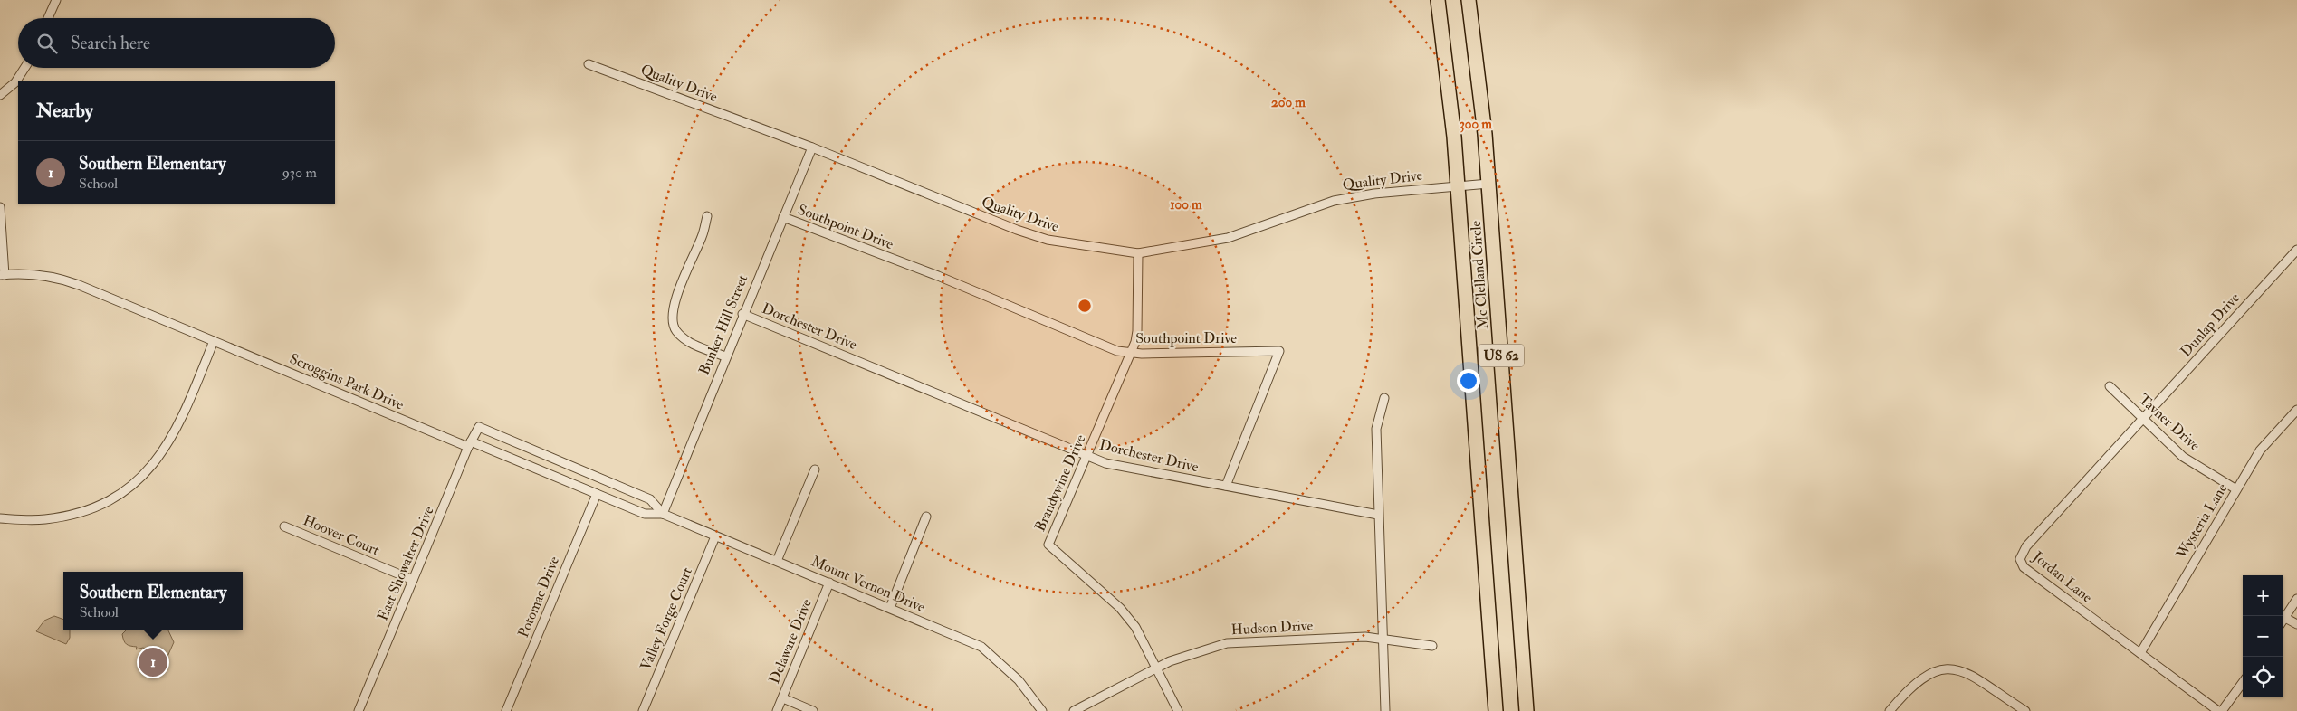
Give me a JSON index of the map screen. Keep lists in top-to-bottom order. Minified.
{"streets":{"highway":["Mc Clelland Circle","US 62"],"street":["Quality Drive","Southpoint Drive","Bunker Hill Street","Dunlap Drive","Dorchester Drive","Scroggins Park Drive","Tavner Drive","Brandywine Drive","Wysteria Lane","Hoover Court","East Showalter Drive","Jordan Lane","Mount Vernon Drive","Potomac Drive","Valley Forge Court","Hudson Drive","Delaware Drive"]},"crossings":[["Quality Drive","Mc Clelland Circle"],["Quality Drive","Bunker Hill Street"],["Quality Drive","Brandywine Drive"],["Southpoint Drive","Bunker Hill Street"],["Southpoint Drive","Dorchester Drive"],["Southpoint Drive","Brandywine Drive"],["Bunker Hill Street","Dorchester Drive"],["Bunker Hill Street","Mount Vernon Drive"],["Dunlap Drive","Tavner Drive"],["Dunlap Drive","Jordan Lane"],["Dorchester Drive","Brandywine Drive"],["Scroggins Park Drive","East Showalter Drive"],["Scroggins Park Drive","Mount Vernon Drive"],["Tavner Drive","Wysteria Lane"],["Tavner Drive","Jordan Lane"],["Brandywine Drive","Hudson Drive"],["Wysteria Lane","Jordan Lane"],["Hoover Court","East Showalter Drive"],["East Showalter Drive","Mount Vernon Drive"],["Mount Vernon Drive","Potomac Drive"],["Mount Vernon Drive","Valley Forge Court"],["Mount Vernon Drive","Delaware Drive"]],"page":{"search":"Search here","heading":"Nearby","list":[{"mark":"1","name":"Southern Elementary","note":"School","value":"930 m"}],"popup":["Southern Elementary","School"],"map_buttons":["+","−"],"pins":"1"},"rings":["200 m","300 m","100 m"]}
